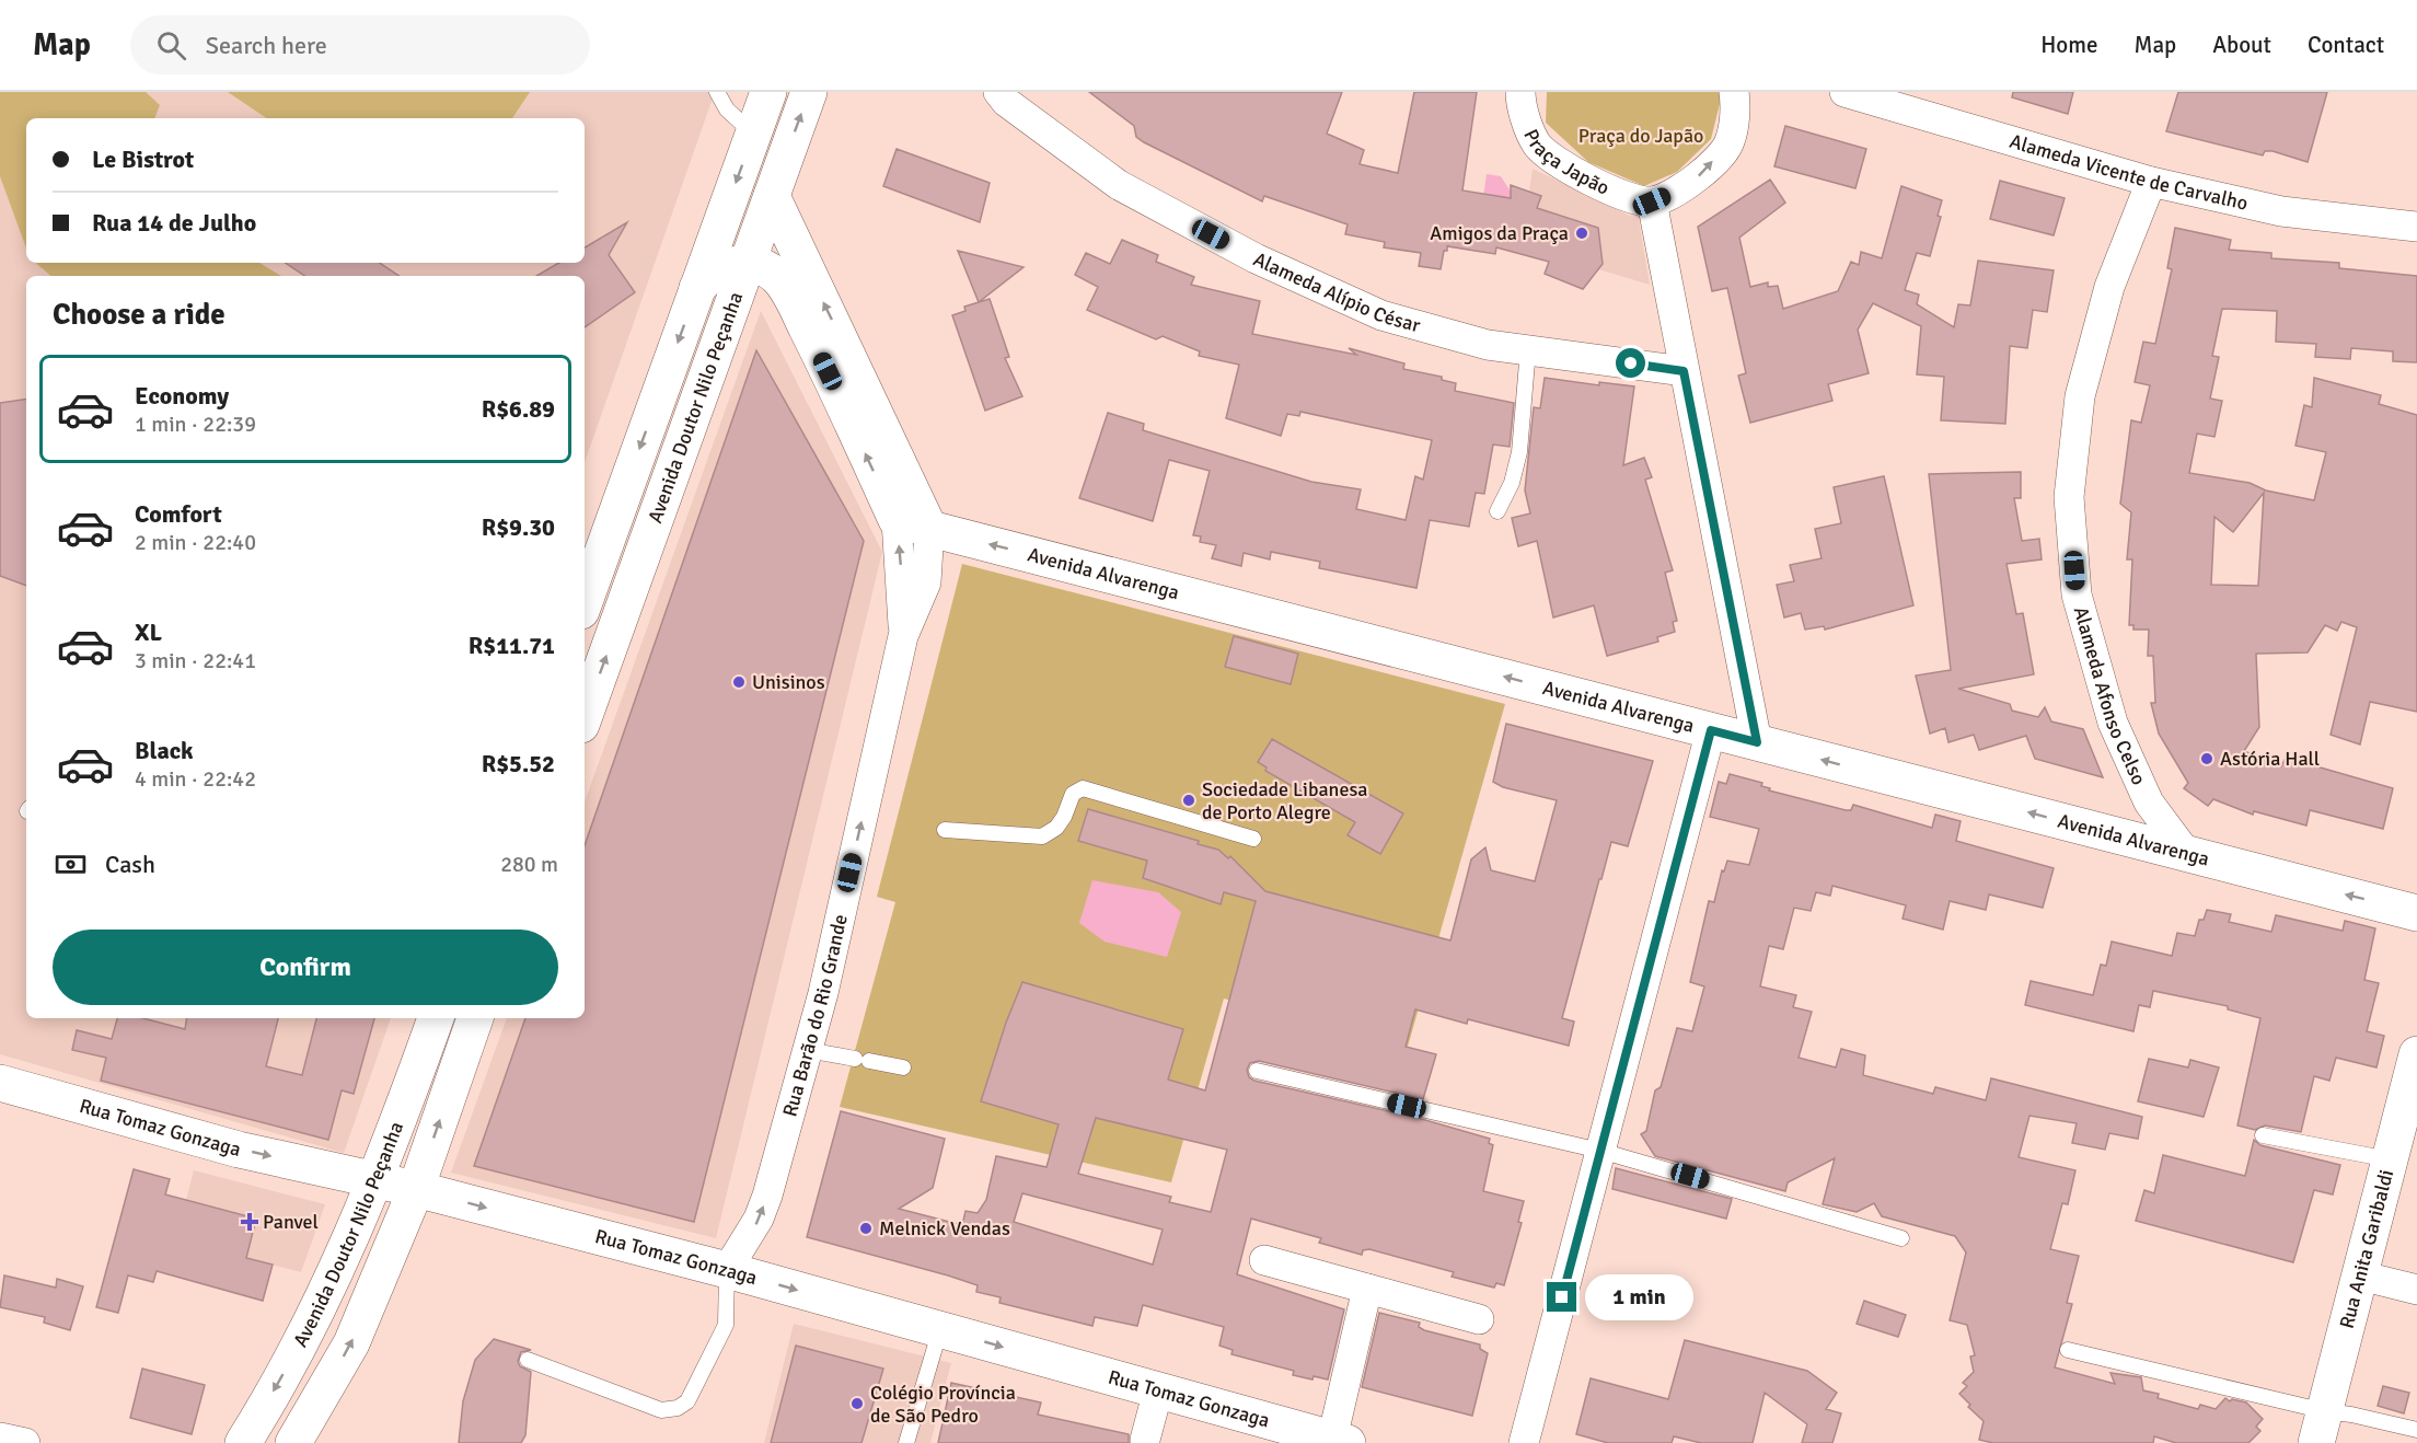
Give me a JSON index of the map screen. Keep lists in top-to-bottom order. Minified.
{"streets":{"street":["Praça Japão","Alameda Vicente de Carvalho","Alameda Alípio César","Avenida Doutor Nilo Peçanha","Avenida Alvarenga","Alameda Afonso Celso","Rua Barão do Rio Grande","Rua Tomaz Gonzaga","Rua Anita Garibaldi"]},"crossings":[["Alameda Vicente de Carvalho","Alameda Afonso Celso"],["Avenida Doutor Nilo Peçanha","Rua Tomaz Gonzaga"],["Avenida Alvarenga","Alameda Afonso Celso"],["Avenida Alvarenga","Rua Barão do Rio Grande"],["Rua Barão do Rio Grande","Rua Tomaz Gonzaga"]],"one_way":["Avenida Alvarenga","Rua Barão do Rio Grande","Rua Tomaz Gonzaga"],"parks":["Praça do Japão"],"places":{"other":["Amigos da Praça","Unisinos","Astória Hall","Sociedade Libanesa de Porto Alegre","Melnick Vendas","Colégio Província de São Pedro"],"health":["Panvel"]},"page":{"header":"Map","search":"Search here","nav":["Home","Map","About","Contact"],"banner":["Le Bistrot","Rua 14 de Julho"],"heading":"Choose a ride","list":[{"name":"Economy","note":"1 min · 22:39","value":"R$6.89"},{"name":"Comfort","note":"2 min · 22:40","value":"R$9.30"},{"name":"XL","note":"3 min · 22:41","value":"R$11.71"},{"name":"Black","note":"4 min · 22:42","value":"R$5.52"}],"pay":["Cash","280 m"],"buttons":"Confirm","bubble":"1 min"}}
